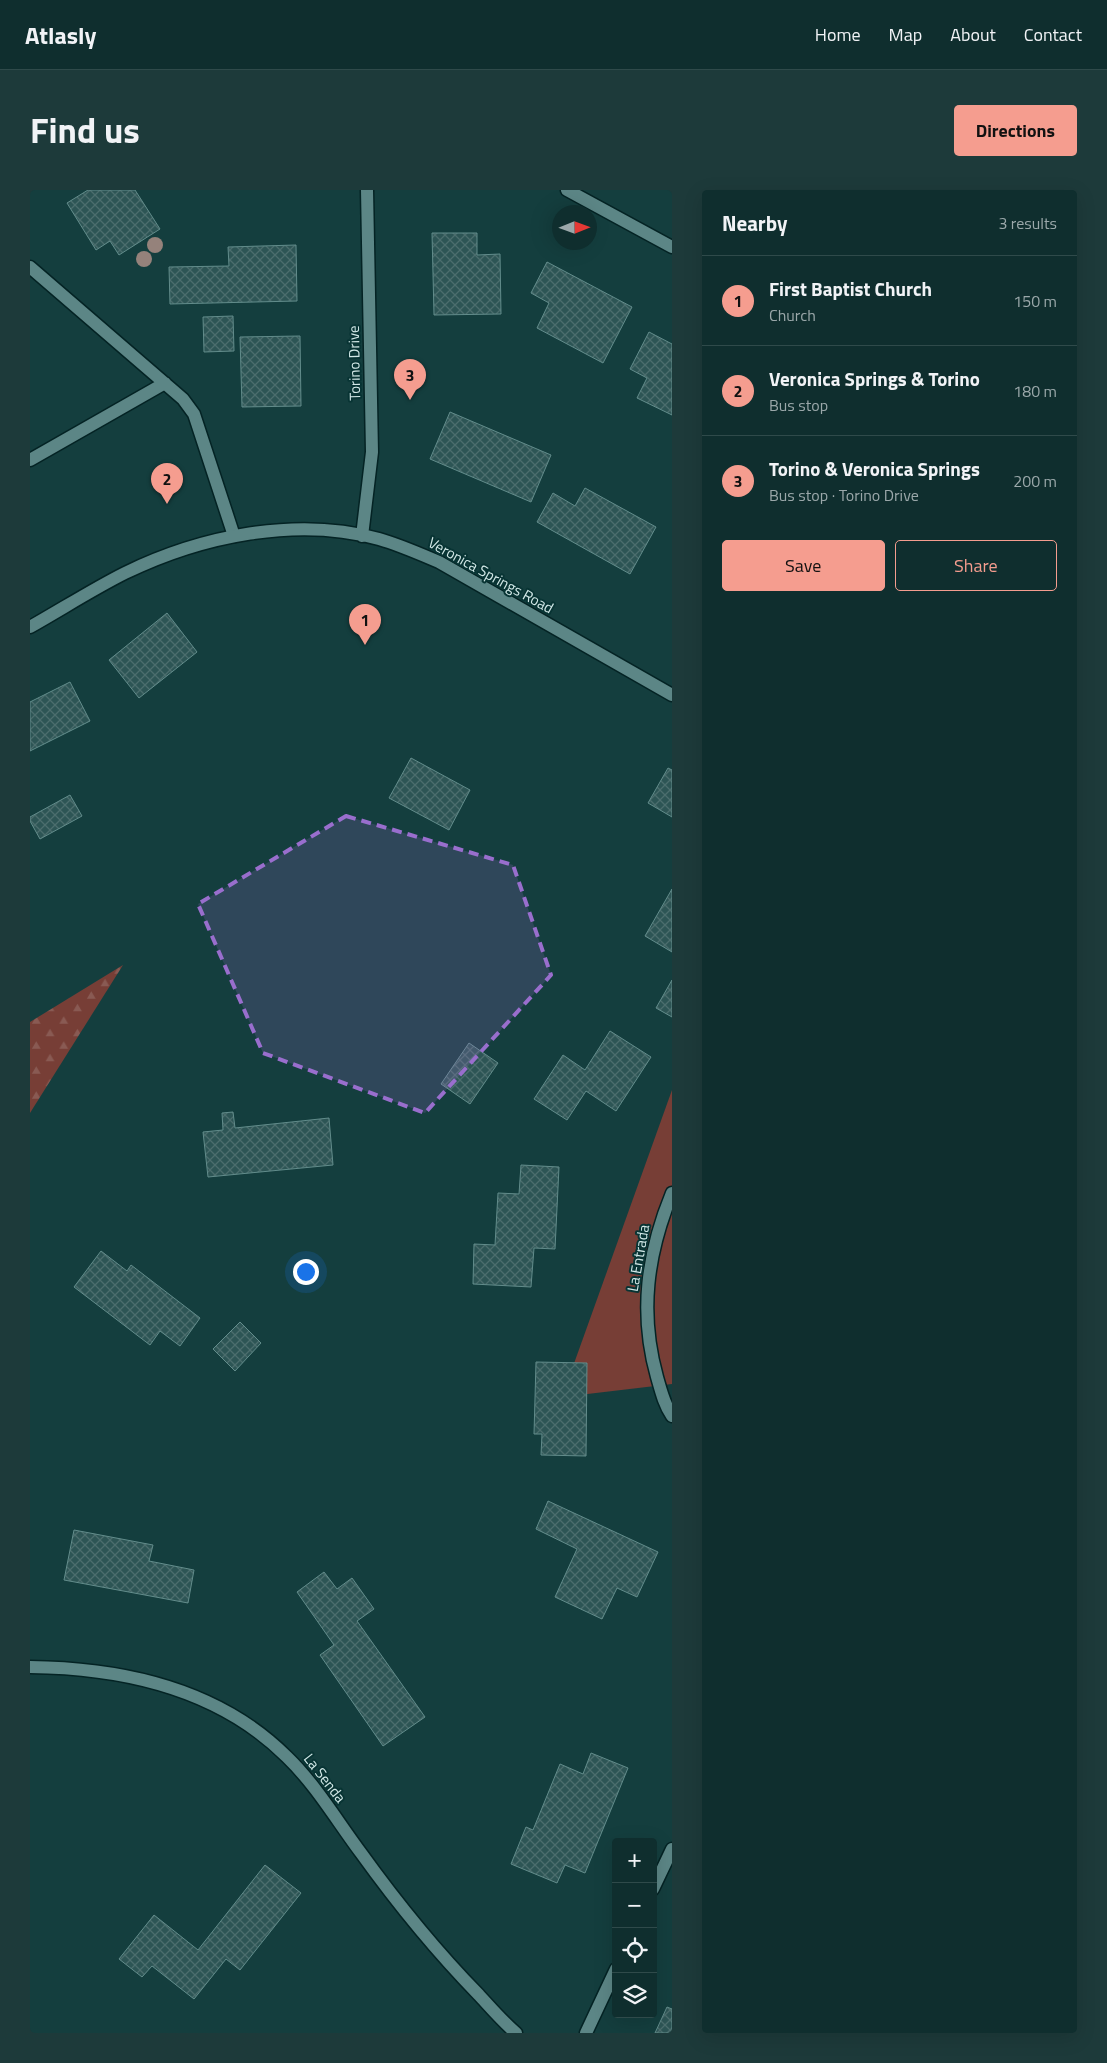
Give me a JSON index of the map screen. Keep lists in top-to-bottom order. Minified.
{"streets":{"street":["Torino Drive","Veronica Springs Road","La Entrada","La Senda"]},"crossings":[["Torino Drive","Veronica Springs Road"]],"north":"right","page":{"header":"Atlasly","nav":["Home","Map","About","Contact"],"title":"Find us","buttons":["Directions",["Save","Share"]],"heading":["Nearby","3 results"],"list":[{"mark":"1","name":"First Baptist Church","note":"Church","value":"150 m"},{"mark":"2","name":"Veronica Springs & Torino","note":"Bus stop","value":"180 m"},{"mark":"3","name":"Torino & Veronica Springs","note":"Bus stop · Torino Drive","value":"200 m"}],"pins":["3","2","1"],"map_buttons":["+","−"]}}
